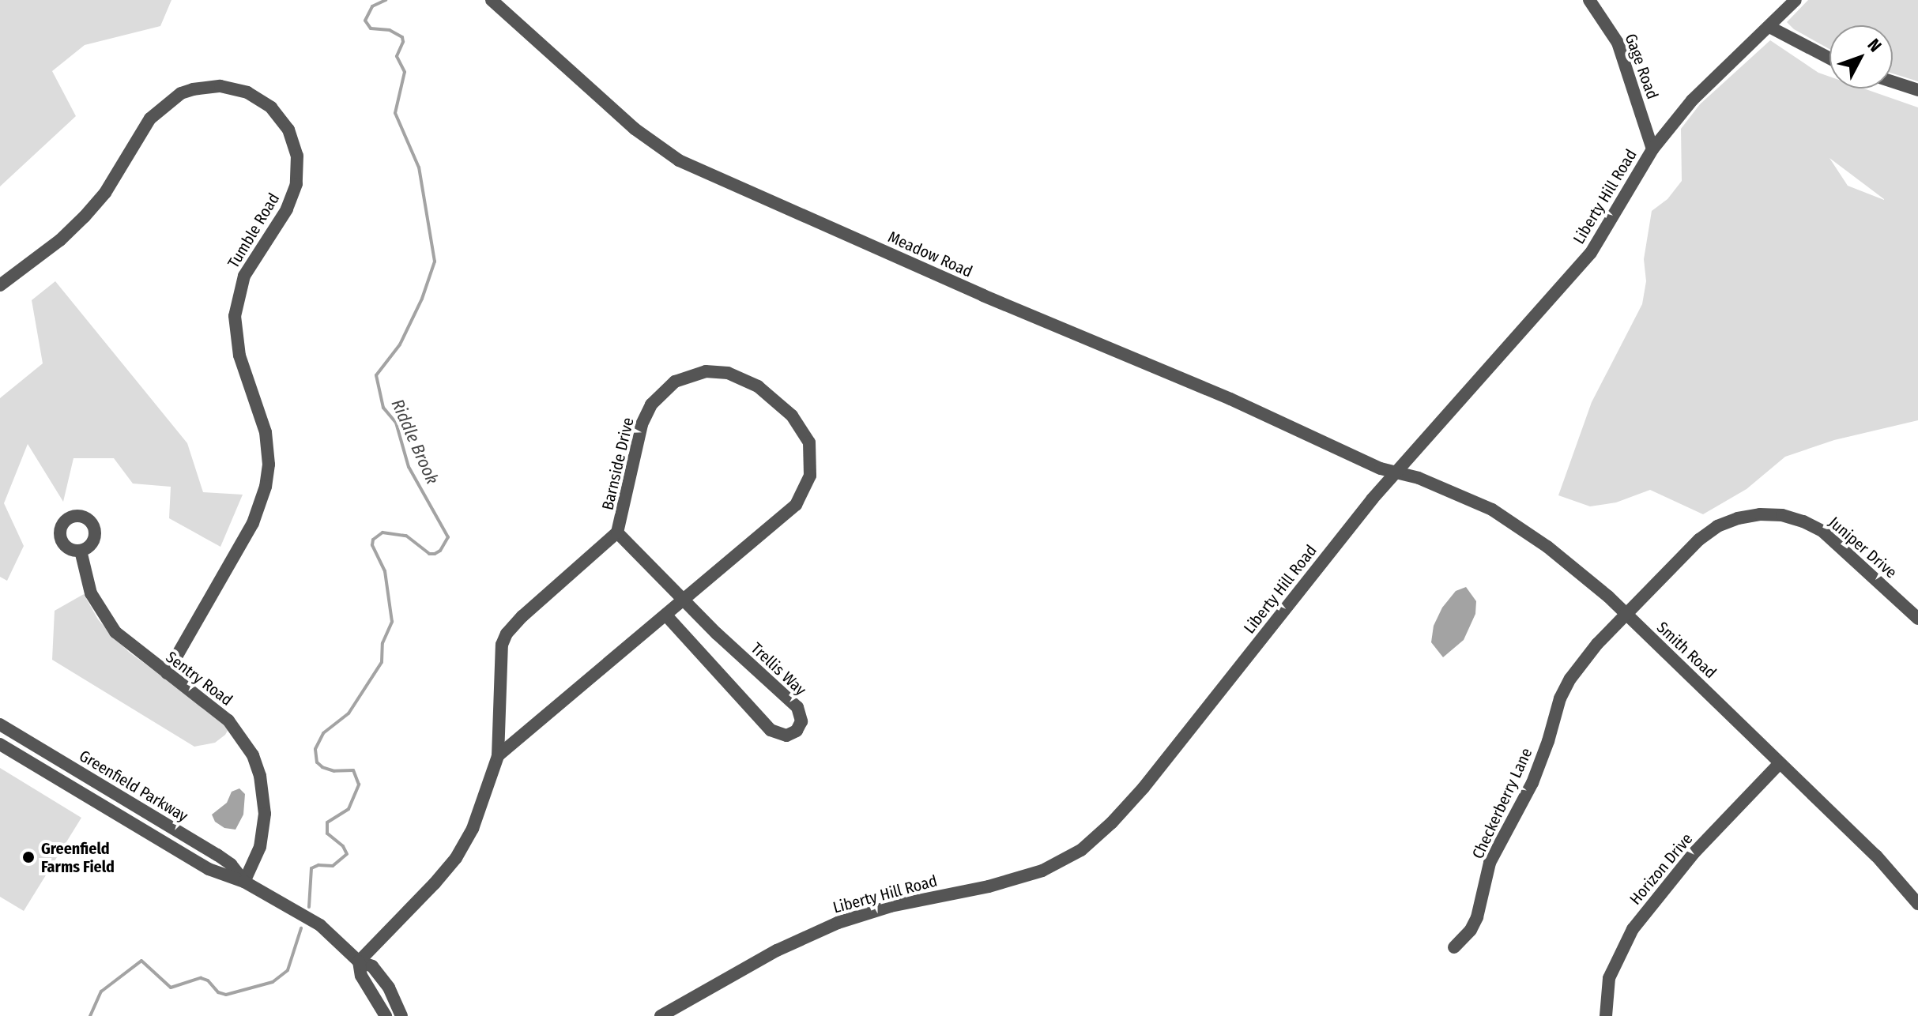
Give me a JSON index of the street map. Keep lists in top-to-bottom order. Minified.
{"streets":{"street":["Gage Road","Liberty Hill Road","Tumble Road","Meadow Road","Barnside Drive","Juniper Drive","Smith Road","Trellis Way","Sentry Road","Greenfield Parkway","Checkerberry Lane","Horizon Drive"]},"crossings":[["Gage Road","Liberty Hill Road"],["Liberty Hill Road","Meadow Road"],["Liberty Hill Road","Smith Road"],["Tumble Road","Sentry Road"],["Meadow Road","Smith Road"],["Barnside Drive","Trellis Way"],["Barnside Drive","Greenfield Parkway"],["Juniper Drive","Smith Road"],["Juniper Drive","Checkerberry Lane"],["Smith Road","Checkerberry Lane"],["Smith Road","Horizon Drive"],["Sentry Road","Greenfield Parkway"]],"water":["Riddle Brook"],"places":["Greenfield Farms Field"],"north":"top right"}
